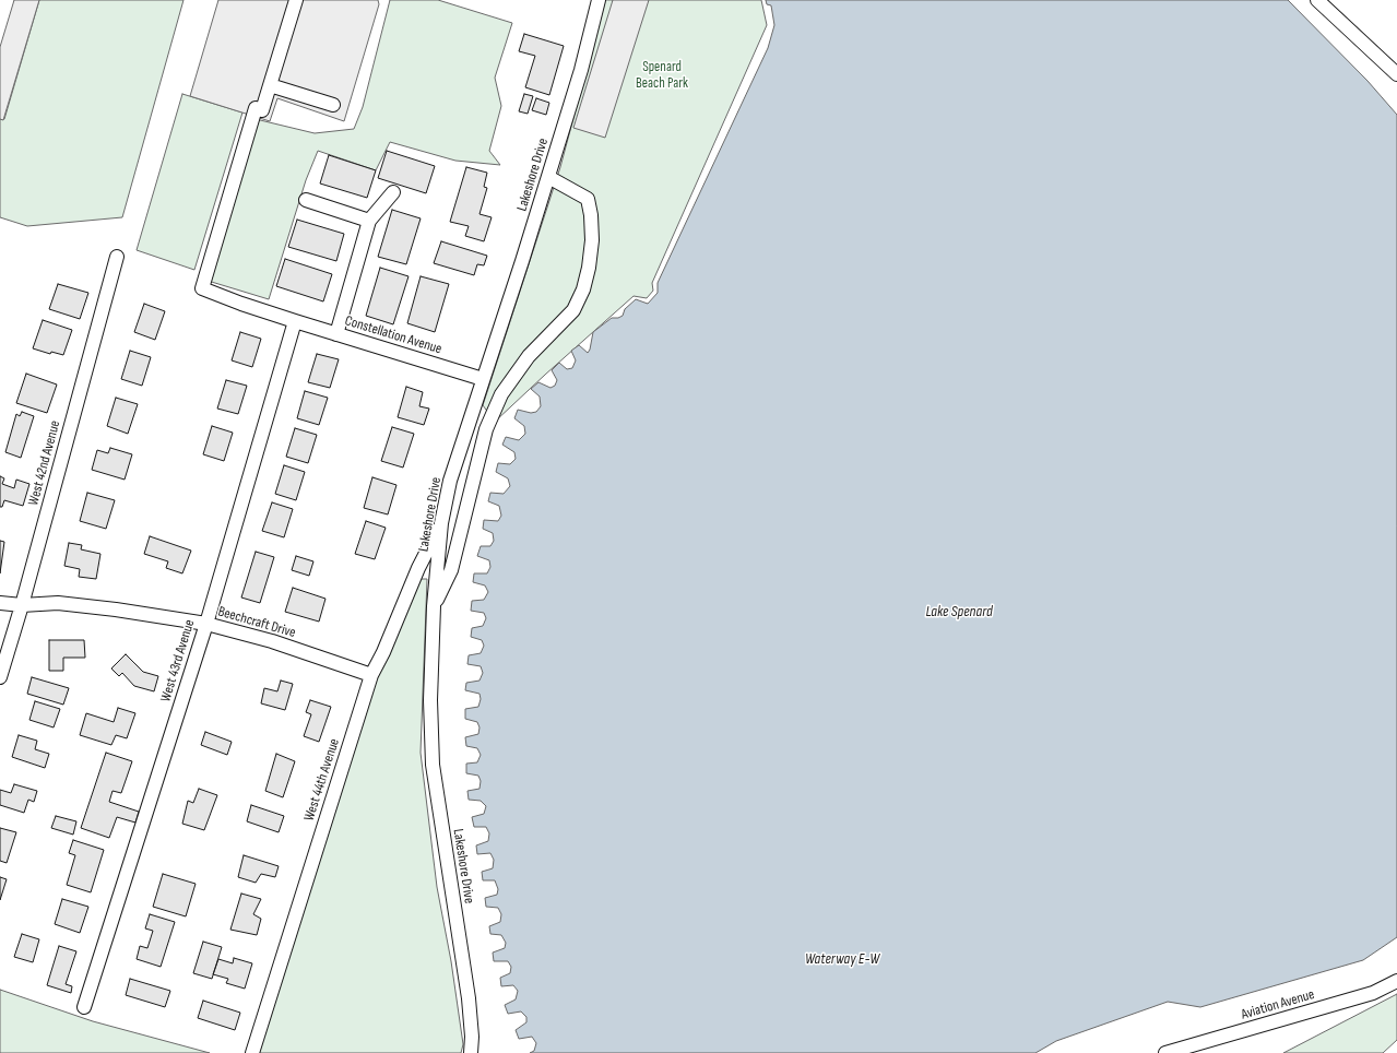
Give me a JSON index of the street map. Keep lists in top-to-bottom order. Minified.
{"streets":{"street":["Lakeshore Drive","Constellation Avenue","West 42nd Avenue","Beechcraft Drive","West 43rd Avenue","West 44th Avenue","Aviation Avenue"]},"crossings":[["Lakeshore Drive","Constellation Avenue"],["Lakeshore Drive","West 44th Avenue"],["Constellation Avenue","West 43rd Avenue"],["West 42nd Avenue","Beechcraft Drive"],["Beechcraft Drive","West 43rd Avenue"],["Beechcraft Drive","West 44th Avenue"]],"water":["Lake Spenard","Waterway E-W"],"parks":["Spenard Beach Park"]}
